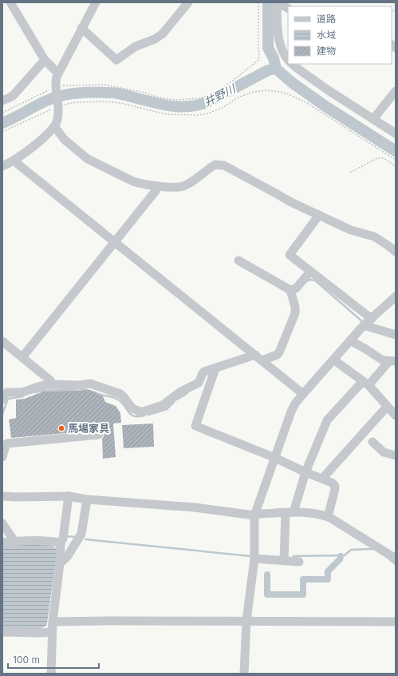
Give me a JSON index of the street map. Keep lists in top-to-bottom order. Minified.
{"water":["井野川"],"places":["馬場家具"],"legend":["道路","水域","建物"],"scale_bar":"100 m"}
